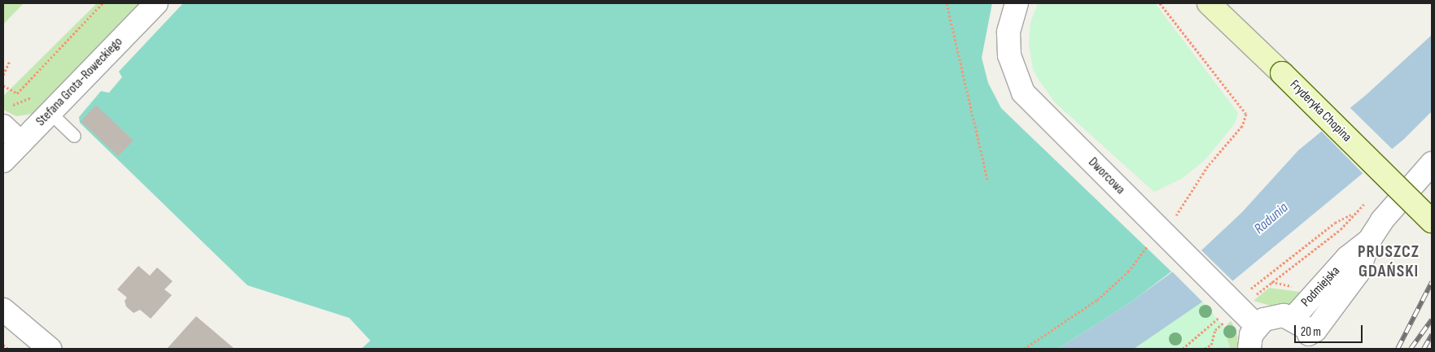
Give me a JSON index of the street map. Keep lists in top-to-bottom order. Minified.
{"streets":{"main road":["Fryderyka Chopina"],"street":["Stefana Grota-Roweckiego","Dworcowa","Podmiejska"]},"districts":["PRUSZCZ GDAŃSKI"],"water":["Radunia"],"scale_bar":"20 m"}
